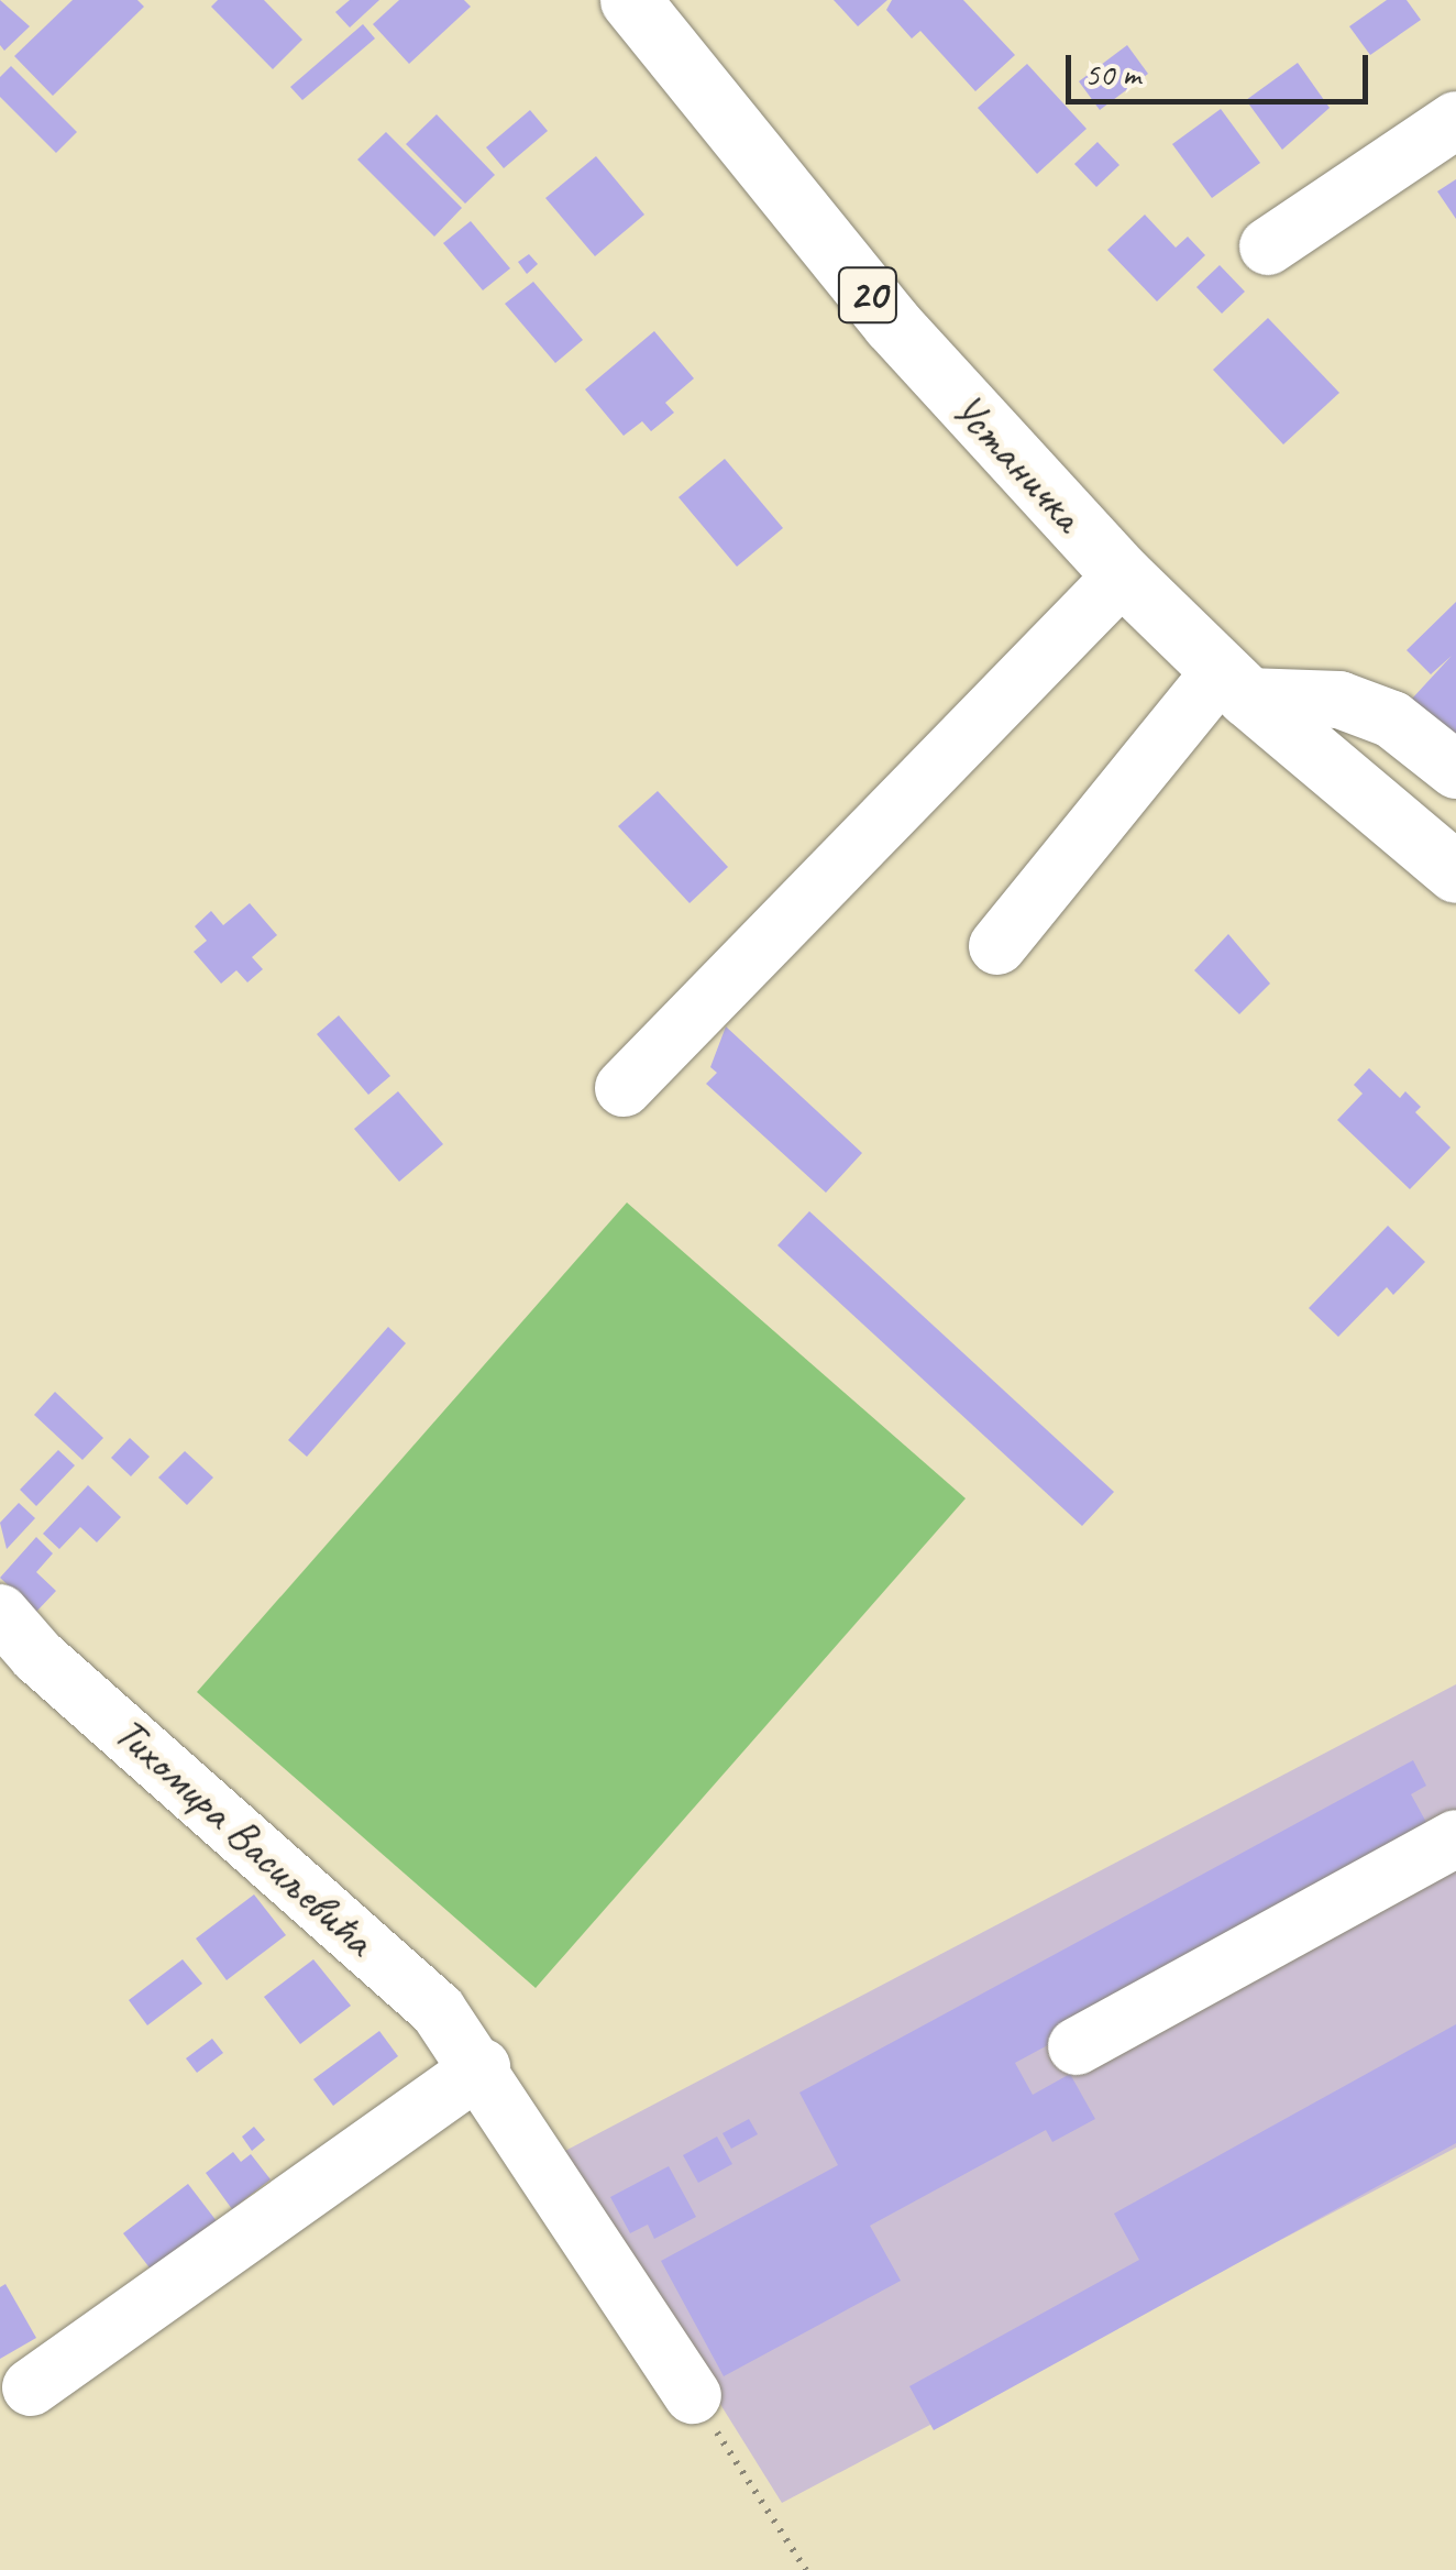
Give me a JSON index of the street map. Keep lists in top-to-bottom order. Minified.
{"streets":{"main road":["20","Устаничка"],"street":["Тихомира Васиљевића"]},"scale_bar":"50 m"}
